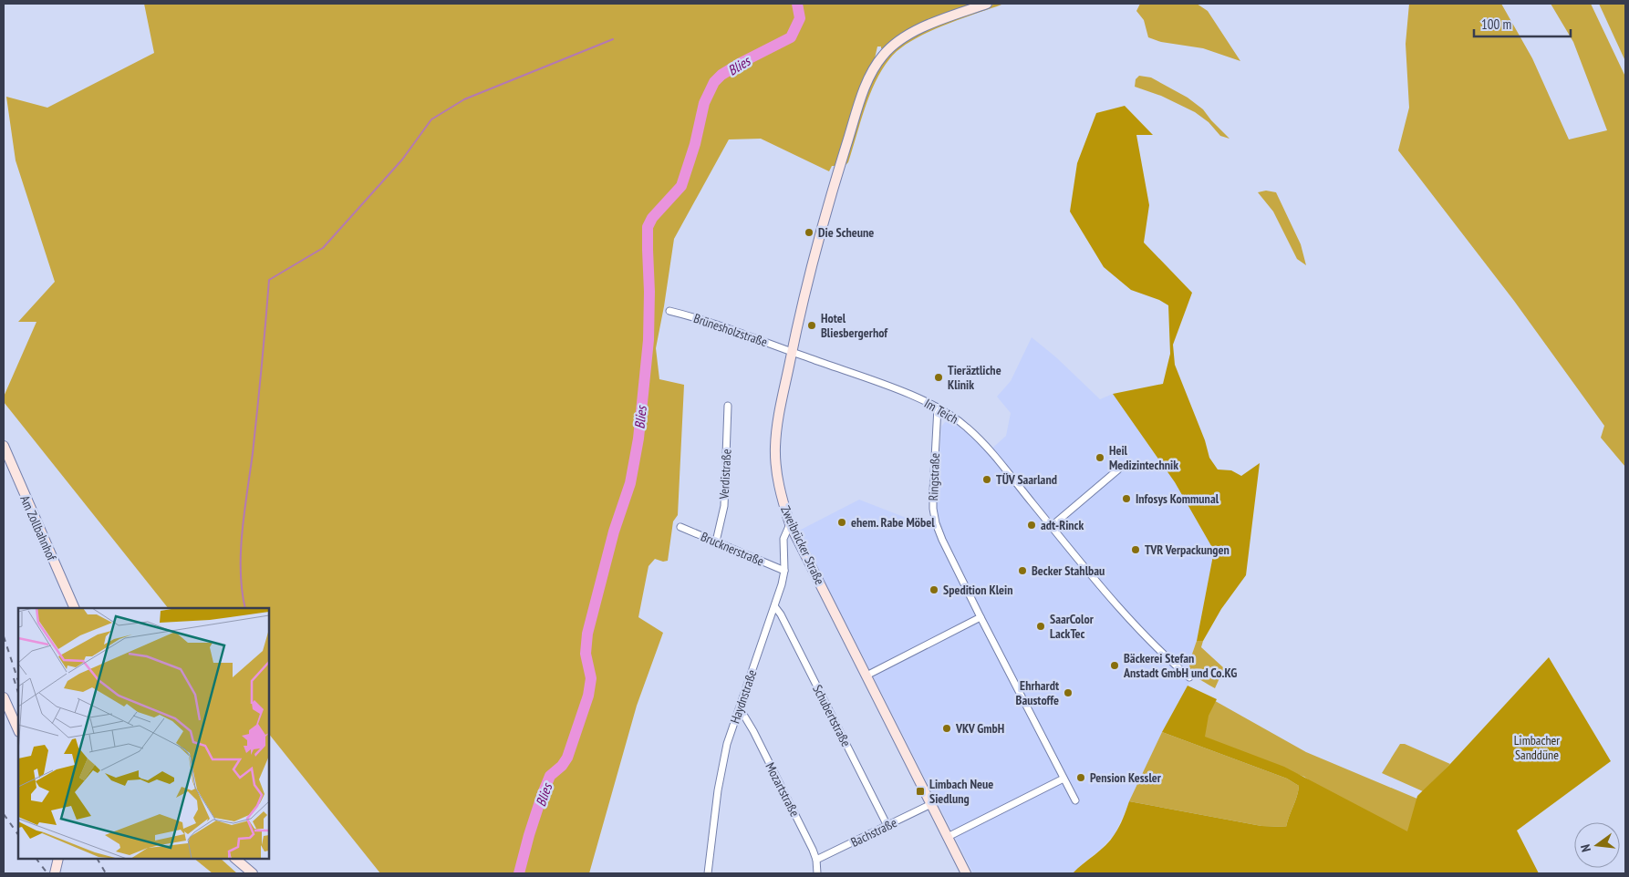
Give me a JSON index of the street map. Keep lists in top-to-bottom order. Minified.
{"streets":{"street":["Brünesholzstraße","Im Teich","Verdistraße","Ringstraße","Am Zollbahnhof","Zweibrücker Straße","Brucknerstraße","Haydnstraße","Schubertstraße","Mozartstraße","Bachstraße"]},"crossings":[["Brünesholzstraße","Im Teich"],["Brünesholzstraße","Zweibrücker Straße"],["Im Teich","Ringstraße"],["Im Teich","Zweibrücker Straße"],["Verdistraße","Brucknerstraße"],["Zweibrücker Straße","Haydnstraße"],["Zweibrücker Straße","Bachstraße"],["Brucknerstraße","Haydnstraße"],["Haydnstraße","Schubertstraße"],["Haydnstraße","Mozartstraße"],["Schubertstraße","Bachstraße"],["Mozartstraße","Bachstraße"]],"water":["Blies"],"parks":["Limbacher Sanddüne"],"places":{"other":["Die Scheune","Hotel Bliesbergerhof","Tieräztliche Klinik","Heil Medizintechnik","TÜV Saarland","Infosys Kommunal","ehem. Rabe Möbel","adt-Rinck","TVR Verpackungen","Becker Stahlbau","Spedition Klein","SaarColor LackTec","Bäckerei Stefan Anstadt GmbH und Co.KG","Ehrhardt Baustoffe","VKV GmbH","Pension Kessler"],"transit":["Limbach Neue Siedlung"]},"scale_bar":"100 m","north":"left"}
